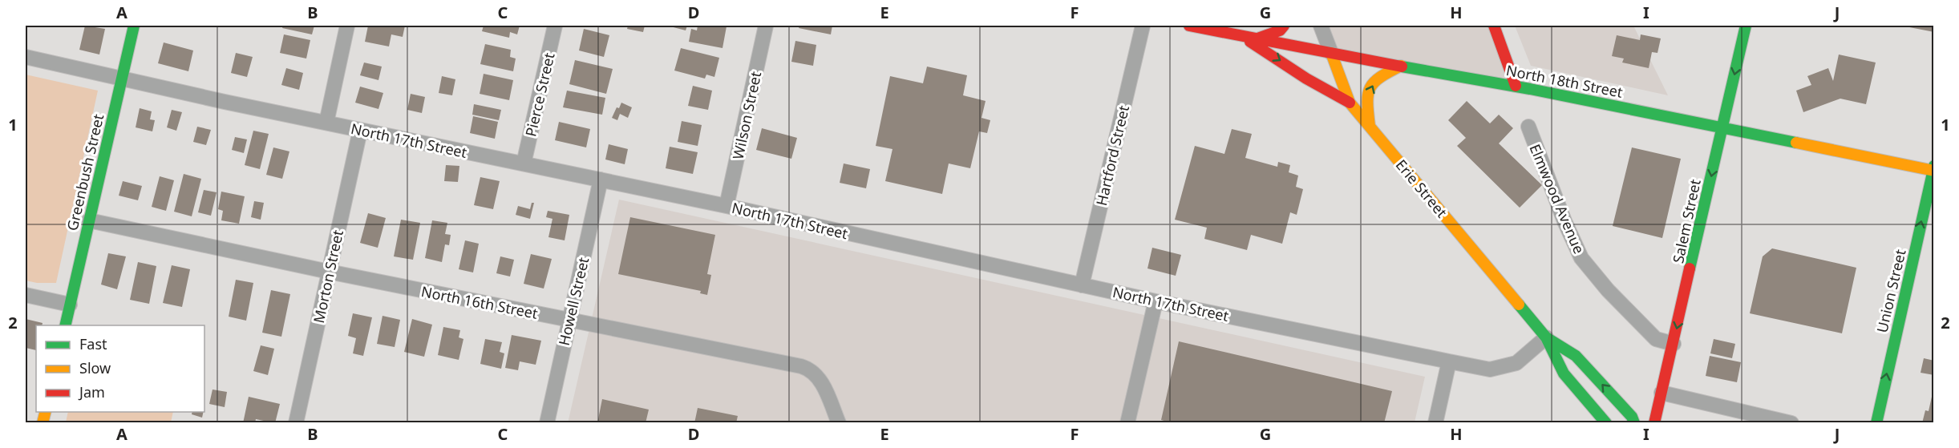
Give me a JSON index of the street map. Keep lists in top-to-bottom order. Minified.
{"streets":{"main road":["North 18th Street","Greenbush Street","Erie Street","Salem Street","Union Street"],"street":["Pierce Street","Wilson Street","North 17th Street","Hartford Street","Elmwood Avenue","Morton Street","Howell Street","North 16th Street"]},"crossings":[["North 18th Street","Erie Street"],["North 18th Street","Salem Street"],["North 18th Street","Union Street"],["Pierce Street","North 17th Street"],["Wilson Street","North 17th Street"],["North 17th Street","Hartford Street"],["North 17th Street","Greenbush Street"],["North 17th Street","Erie Street"],["North 17th Street","Morton Street"],["North 17th Street","Howell Street"],["Greenbush Street","North 16th Street"],["Elmwood Avenue","Salem Street"],["Morton Street","North 16th Street"],["Howell Street","North 16th Street"]],"one_way":["Salem Street","Union Street"],"legend":["Fast","Slow","Jam"],"grid":{"columns":["A","B","C","D","E","F","G","H","I","J"],"rows":["1","2"]}}
